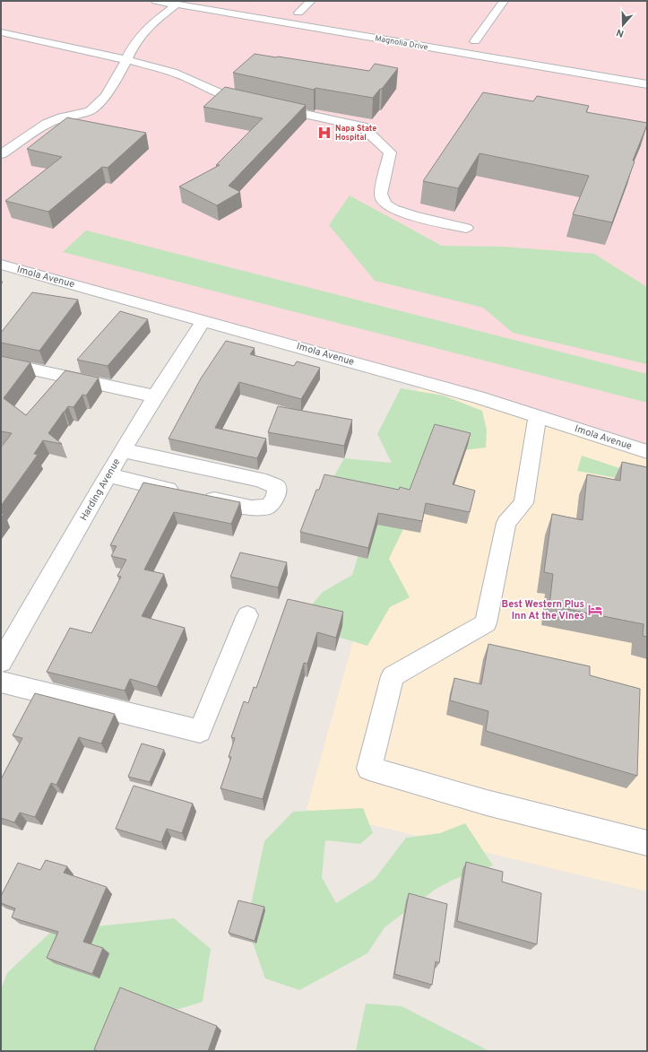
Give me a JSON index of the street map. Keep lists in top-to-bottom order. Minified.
{"streets":{"street":["Magnolia Drive","Imola Avenue","Harding Avenue"]},"crossings":[["Imola Avenue","Harding Avenue"]],"places":{"hospital":["Napa State Hospital"],"hotel":["Best Western Plus Inn At the Vines"]},"north":"bottom"}
